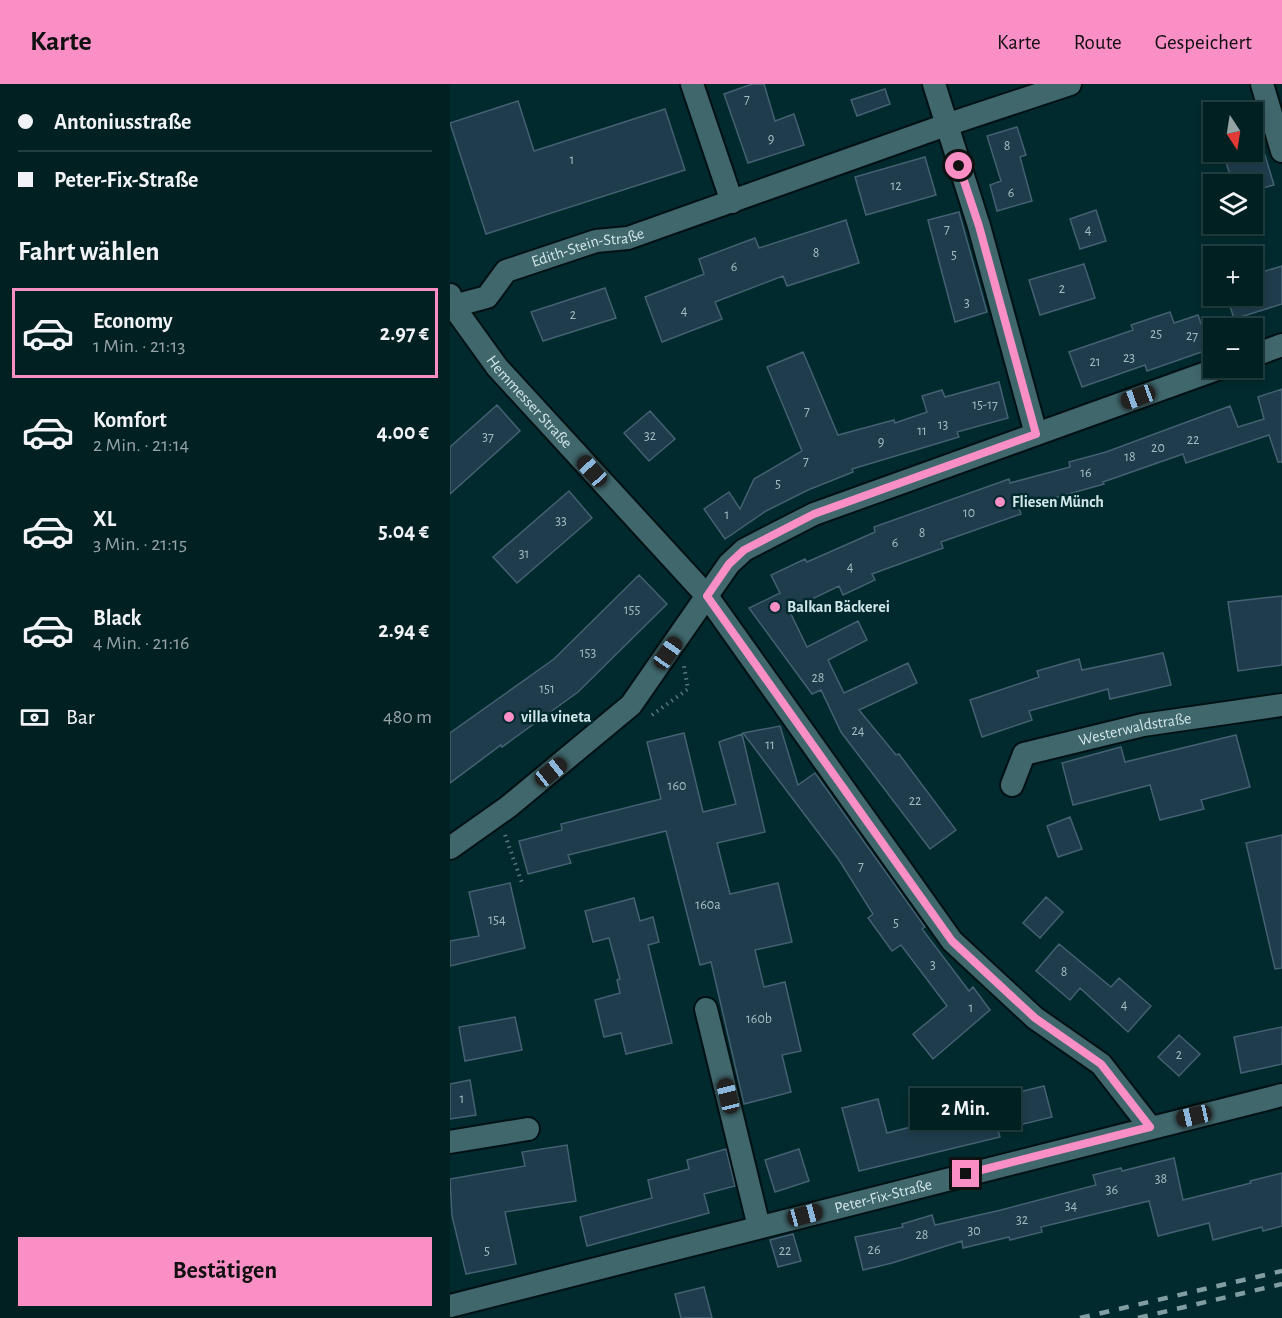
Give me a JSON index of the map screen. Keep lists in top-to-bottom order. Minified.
{"streets":{"street":["Edith-Stein-Straße","Hemmesser Straße","Westerwaldstraße","Peter-Fix-Straße"]},"crossings":[["Edith-Stein-Straße","Hemmesser Straße"],["Hemmesser Straße","Peter-Fix-Straße"]],"places":["Fliesen Münch","Balkan Bäckerei","villa vineta"],"house_numbers":["7","9","8","1","12","6","7","4","8","5","6","2","3","4","2","25","27","23","21","15-17","7","13","11","32","37","22","9","20","18","7","16","5","10","1","33","8","6","31","4","155","153","28","151","24","11","160","22","7","160a","154","5","3","8","4","1","160b","2","1","38","36","34","32","30","28","26","5","22"],"north":"bottom","page":{"header":"Karte","nav":["Karte","Route","Gespeichert"],"banner":["Antoniusstraße","Peter-Fix-Straße"],"map_buttons":["+","−"],"heading":"Fahrt wählen","list":[{"name":"Economy","note":"1 Min. · 21:13","value":"2.97 €"},{"name":"Komfort","note":"2 Min. · 21:14","value":"4.00 €"},{"name":"XL","note":"3 Min. · 21:15","value":"5.04 €"},{"name":"Black","note":"4 Min. · 21:16","value":"2.94 €"}],"pay":["Bar","480 m"],"bubble":"2 Min.","buttons":"Bestätigen"}}
